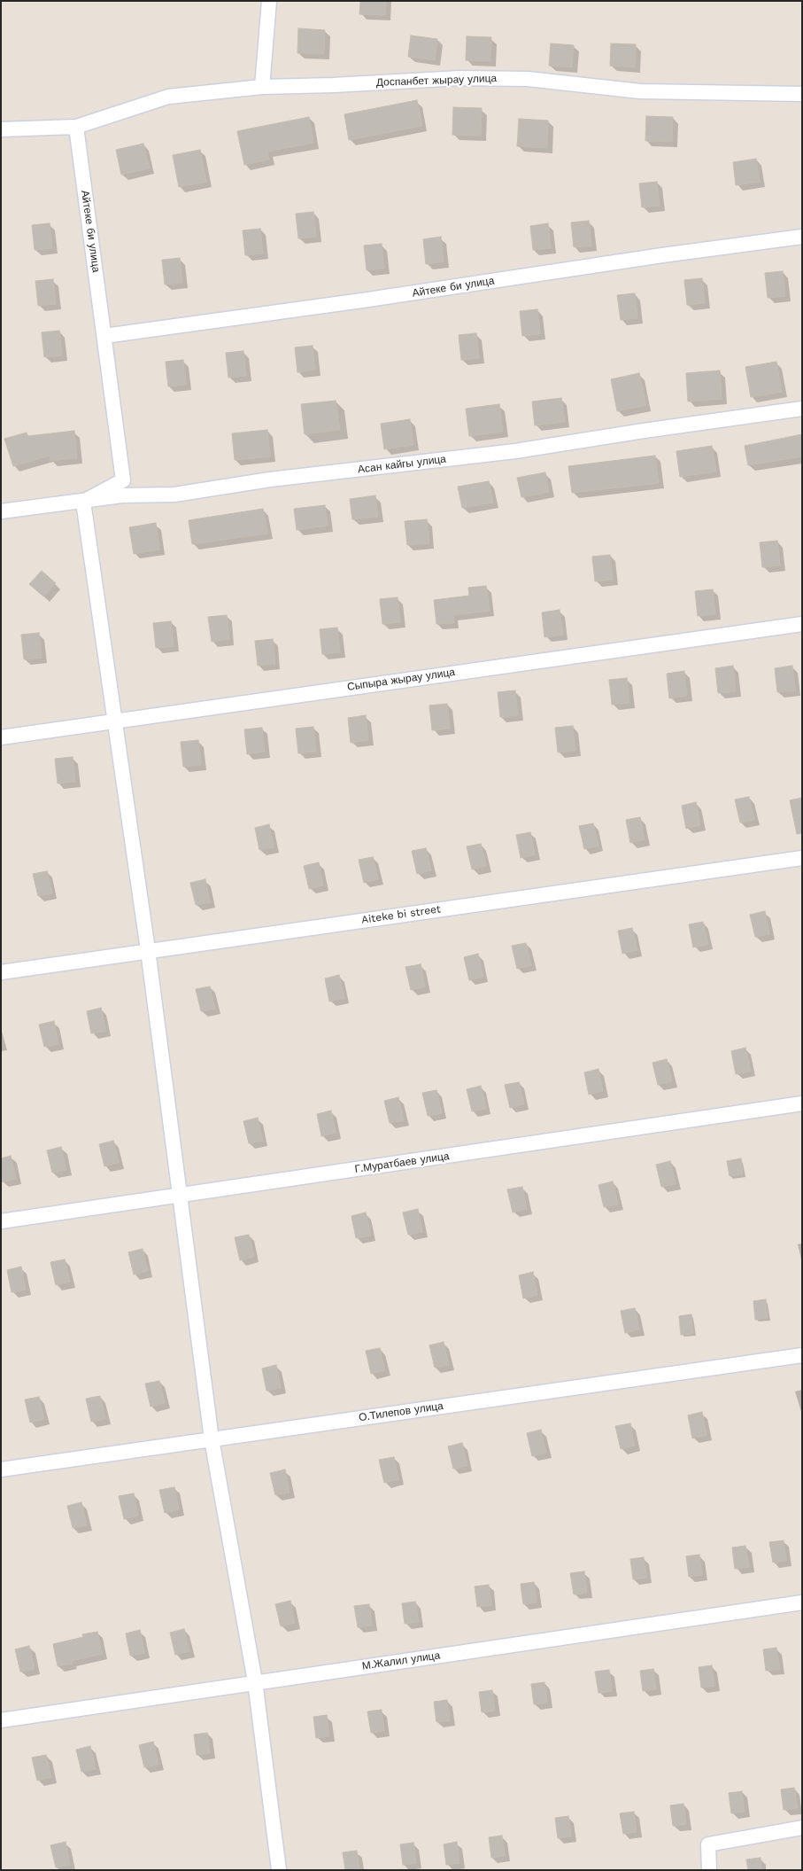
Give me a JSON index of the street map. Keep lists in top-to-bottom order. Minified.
{"streets":{"street":["Доспанбет жырау улица","Айтеке би улица","Асан кайгы улица","Сыпыра жырау улица","Aiteke bi street","Г.Муратбаев улица","О.Тилепов улица","М.Жалил улица"]},"crossings":[["Доспанбет жырау улица","Айтеке би улица"],["Айтеке би улица","Асан кайгы улица"]]}
